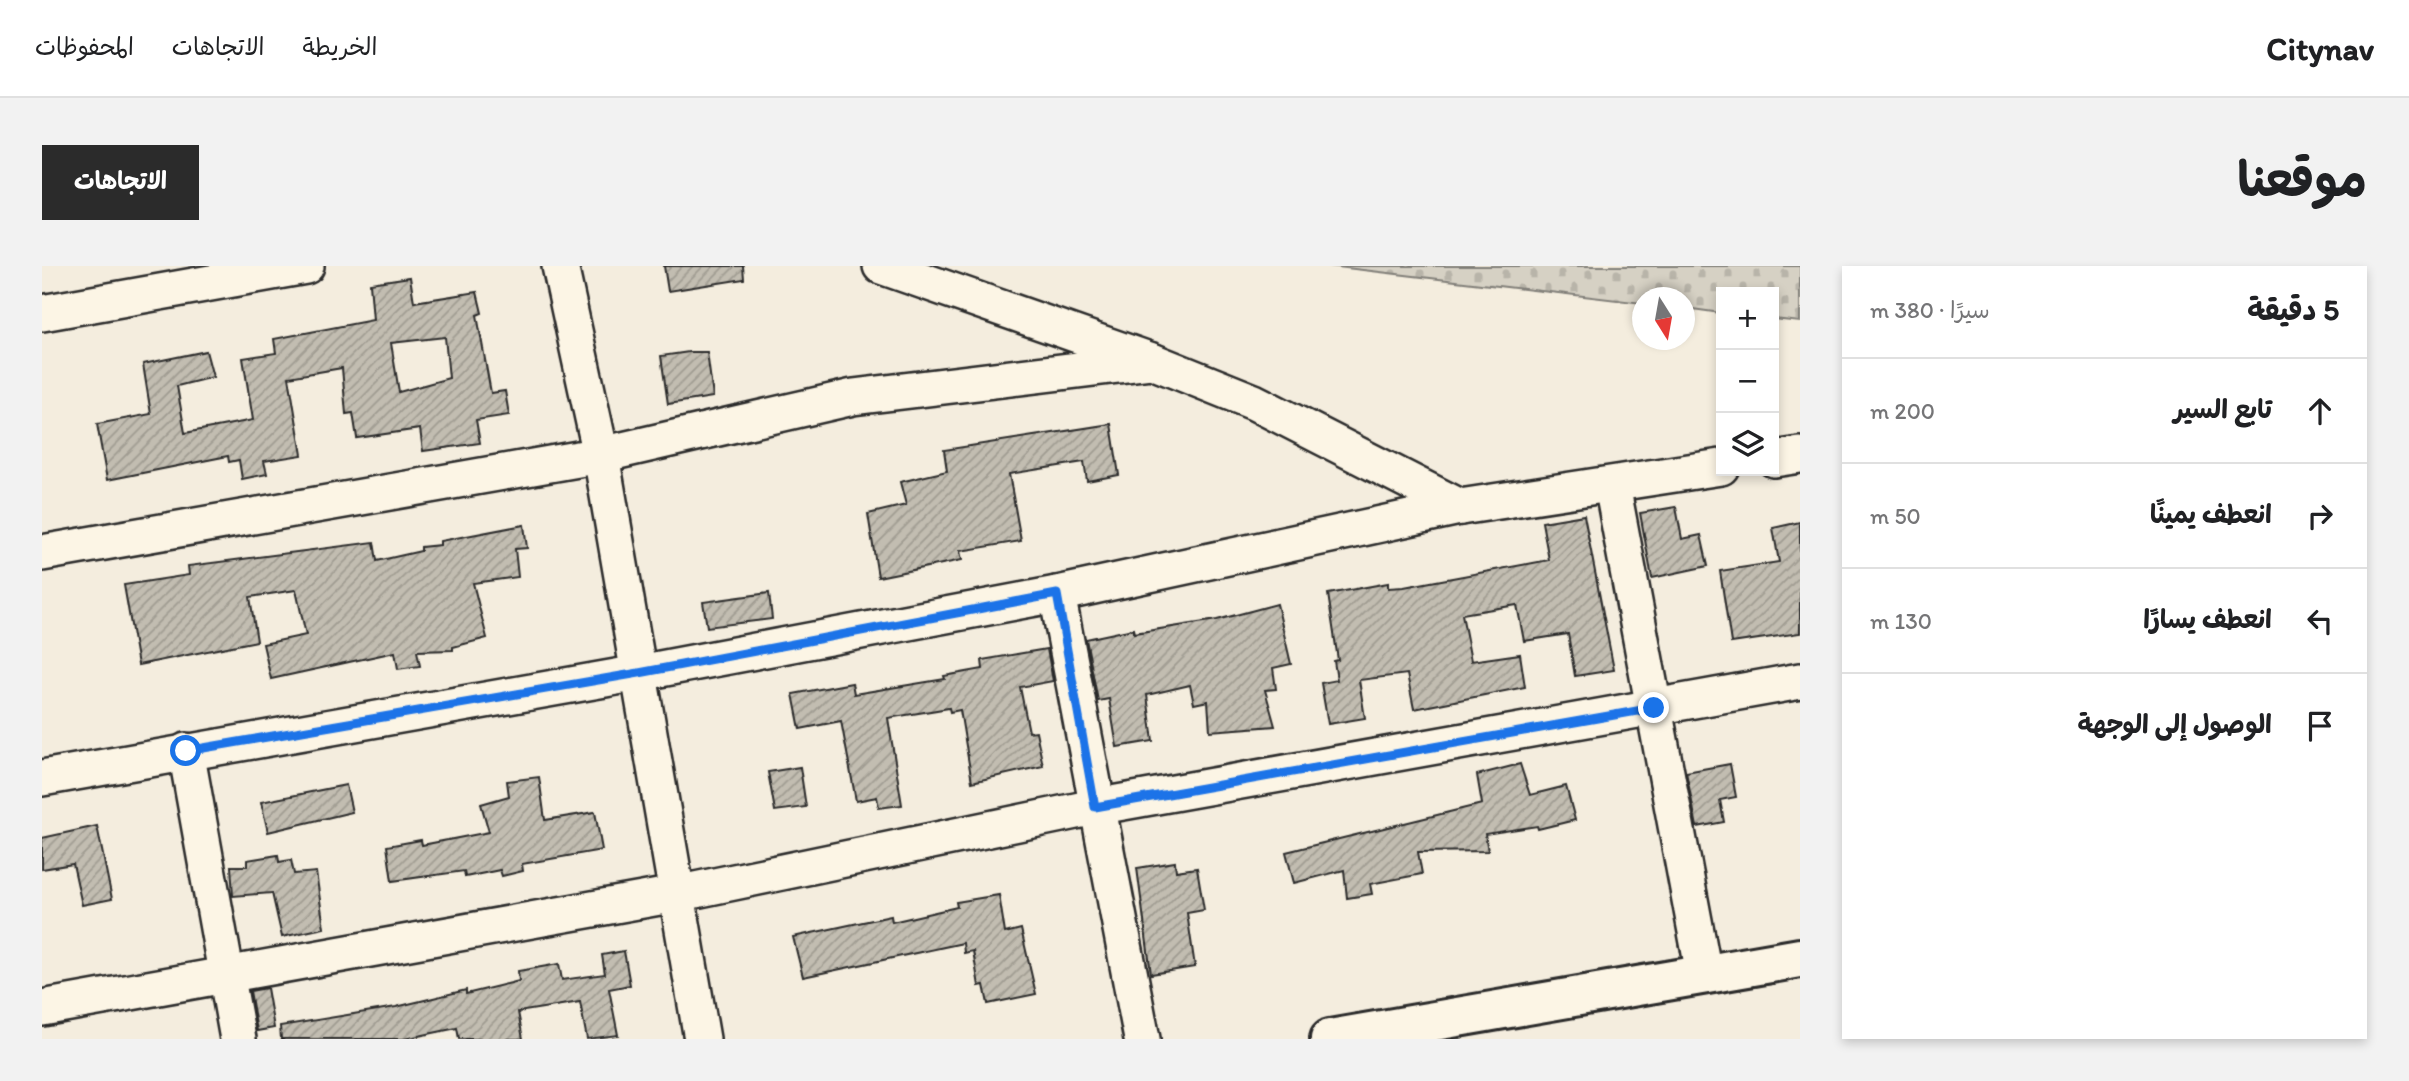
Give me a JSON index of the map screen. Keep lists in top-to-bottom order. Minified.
{"north":"bottom","page":{"header":"Citynav","nav":["الخريطة","الاتجاهات","المحفوظات"],"title":"موقعنا","buttons":"الاتجاهات","heading":["5 دقيقة","سيرًا · 380 m"],"map_buttons":["+","−"],"list":[["تابع السير","200 m"],["انعطف يمينًا","50 m"],["انعطف يسارًا","130 m"],"الوصول إلى الوجهة"]}}
